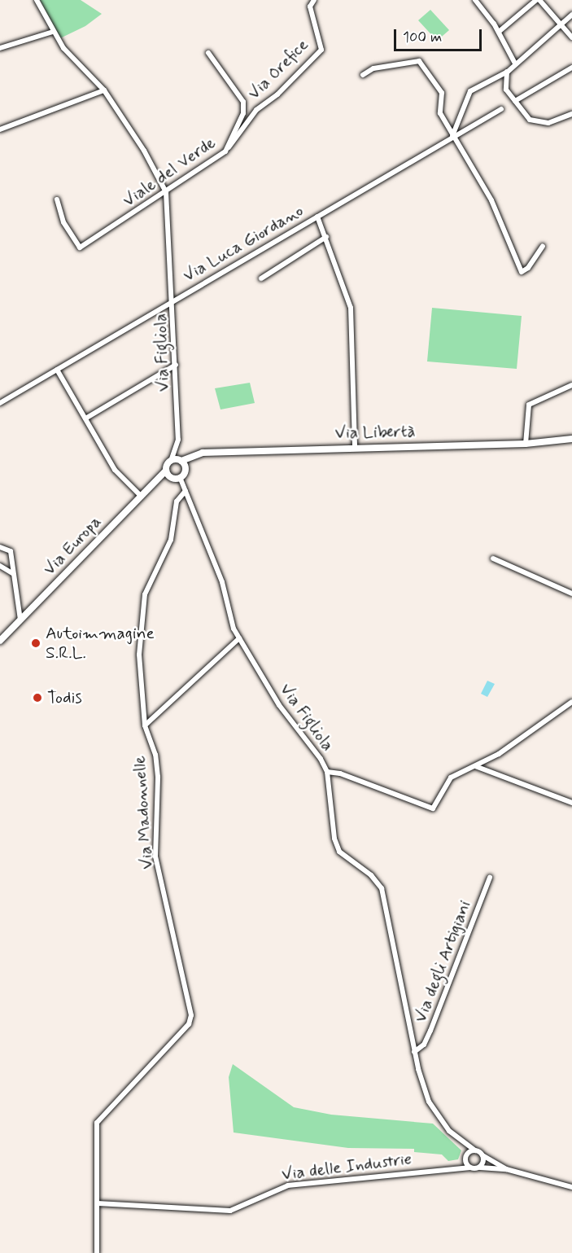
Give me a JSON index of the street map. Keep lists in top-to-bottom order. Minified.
{"streets":{"street":["Via Orefice","Viale del Verde","Via Luca Giordano","Via Figliola","Via Libertà","Via Europa","Via Madonnelle","Via degli Artigiani","Via delle Industrie"]},"crossings":[["Via Orefice","Viale del Verde"],["Viale del Verde","Via Figliola"],["Via Luca Giordano","Via Figliola"],["Via Figliola","Via Libertà"],["Via Figliola","Via Europa"],["Via Figliola","Via Madonnelle"],["Via Figliola","Via degli Artigiani"],["Via Figliola","Via delle Industrie"],["Via Libertà","Via Europa"],["Via Madonnelle","Via delle Industrie"]],"places":["Autoimmagine S.R.L.","Todis"],"scale_bar":"100 m"}
